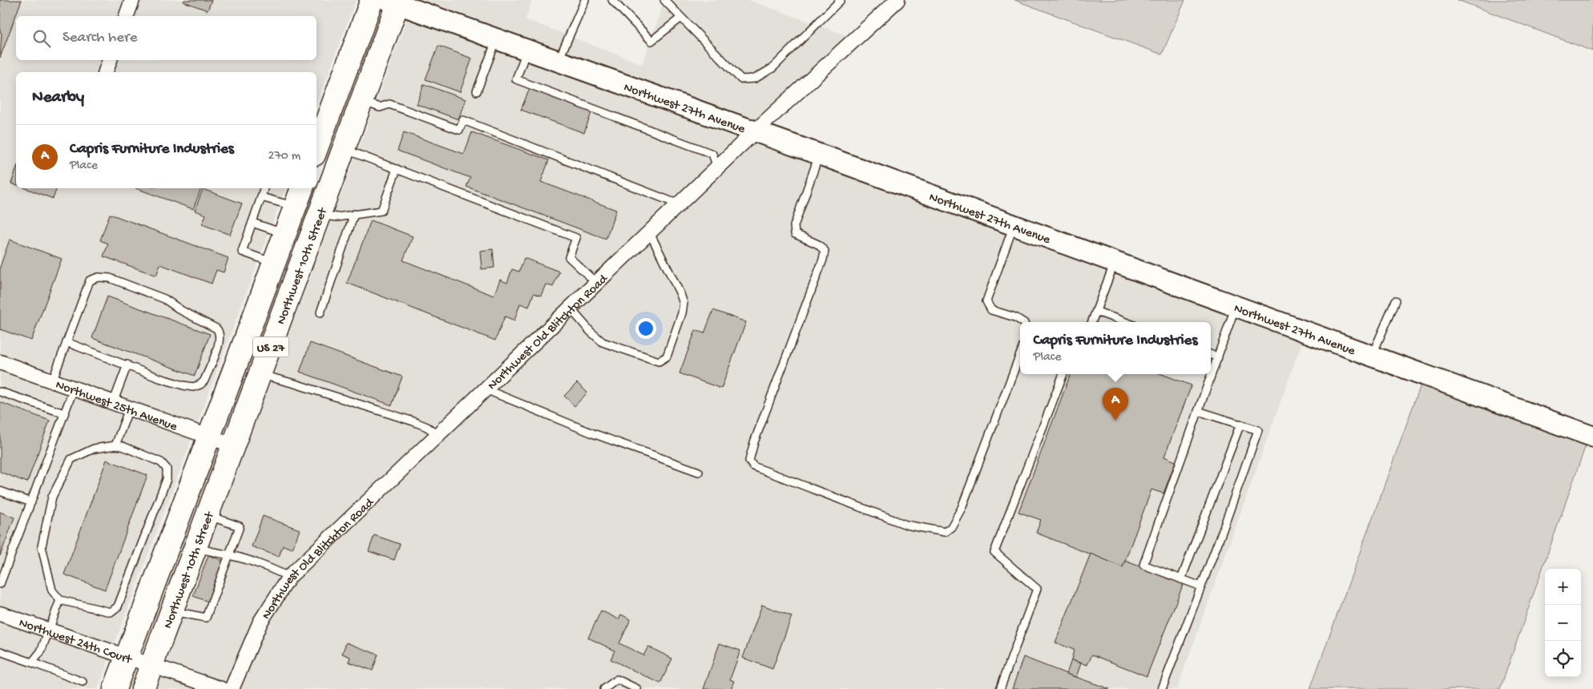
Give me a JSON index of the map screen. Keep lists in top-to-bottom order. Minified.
{"streets":{"highway":["Northwest 10th Street","US 27"],"street":["Northwest 27th Avenue","Northwest Old Blitchton Road","Northwest 25th Avenue","Northwest 24th Court"]},"crossings":[["Northwest 27th Avenue","Northwest 10th Street"],["Northwest 27th Avenue","Northwest Old Blitchton Road"],["Northwest 10th Street","Northwest 25th Avenue"],["Northwest 10th Street","Northwest 24th Court"]],"page":{"search":"Search here","heading":"Nearby","list":[{"mark":"A","name":"Capris Furniture Industries","note":"Place","value":"270 m"}],"popup":["Capris Furniture Industries","Place"],"pins":"A","map_buttons":["+","−"]}}
